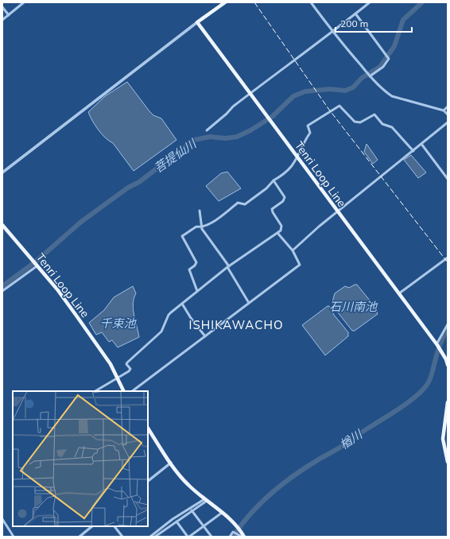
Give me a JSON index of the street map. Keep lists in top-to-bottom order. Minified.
{"streets":{"main road":["Tenri Loop Line"]},"districts":["ISHIKAWACHO"],"water":["菩提仙川","石川南池","千束池","楢川"],"scale_bar":"200 m"}
